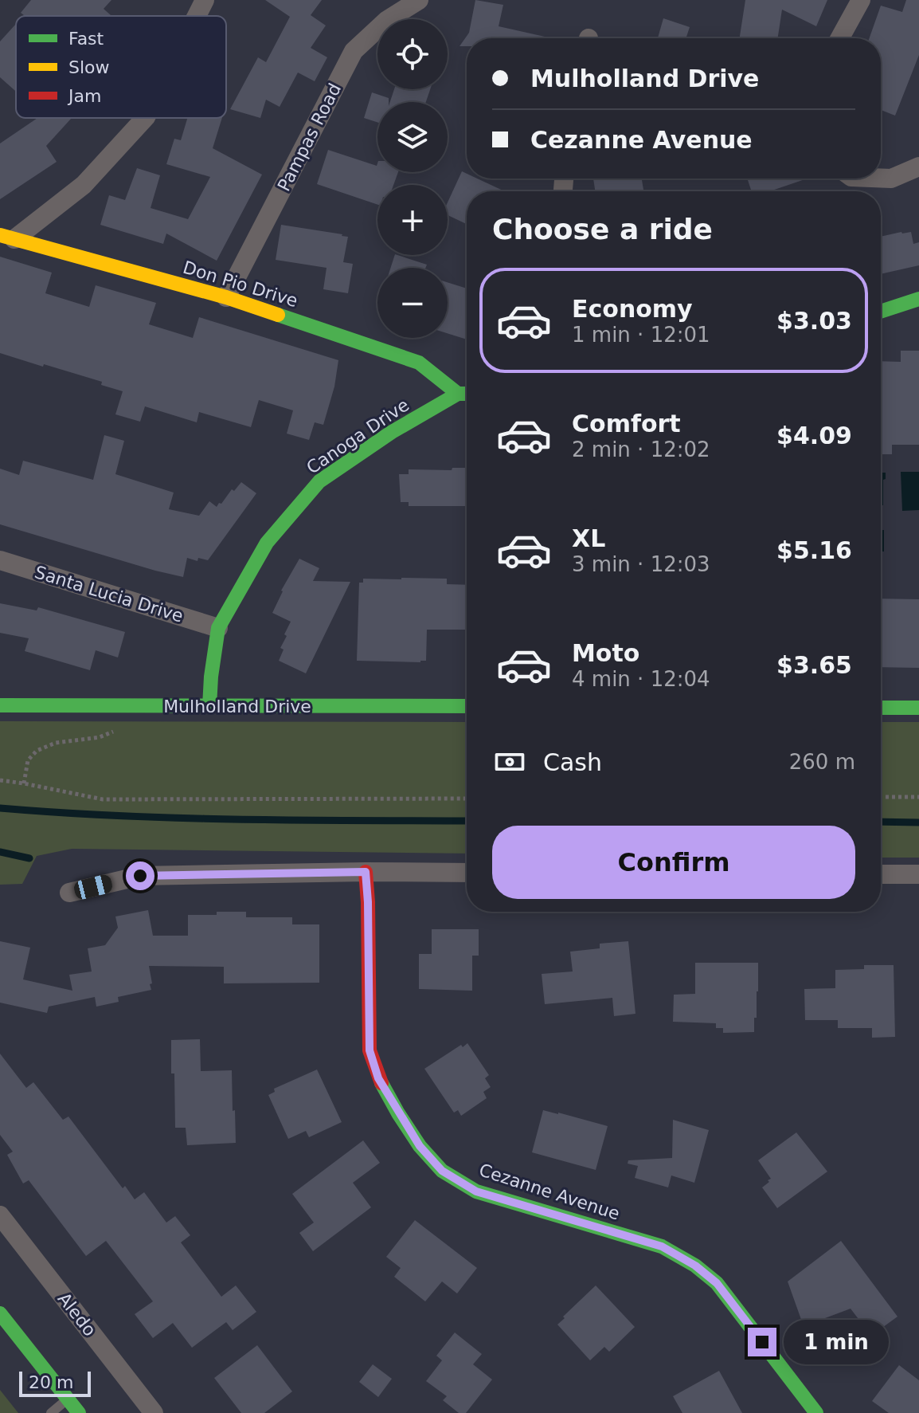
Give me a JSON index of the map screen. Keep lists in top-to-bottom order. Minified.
{"streets":{"street":["Pampas Road","Don Pio Drive","Canoga Drive","Santa Lucia Drive","Mulholland Drive","Cezanne Avenue","Aledo"]},"crossings":[["Pampas Road","Don Pio Drive"],["Don Pio Drive","Canoga Drive"],["Canoga Drive","Santa Lucia Drive"],["Canoga Drive","Mulholland Drive"]],"legend":["Fast","Slow","Jam"],"scale_bar":"20 m","page":{"map_buttons":["+","−"],"banner":["Mulholland Drive","Cezanne Avenue"],"heading":"Choose a ride","list":[{"name":"Economy","note":"1 min · 12:01","value":"$3.03"},{"name":"Comfort","note":"2 min · 12:02","value":"$4.09"},{"name":"XL","note":"3 min · 12:03","value":"$5.16"},{"name":"Moto","note":"4 min · 12:04","value":"$3.65"}],"pay":["Cash","260 m"],"buttons":"Confirm","bubble":"1 min","scale":"20 m"}}
